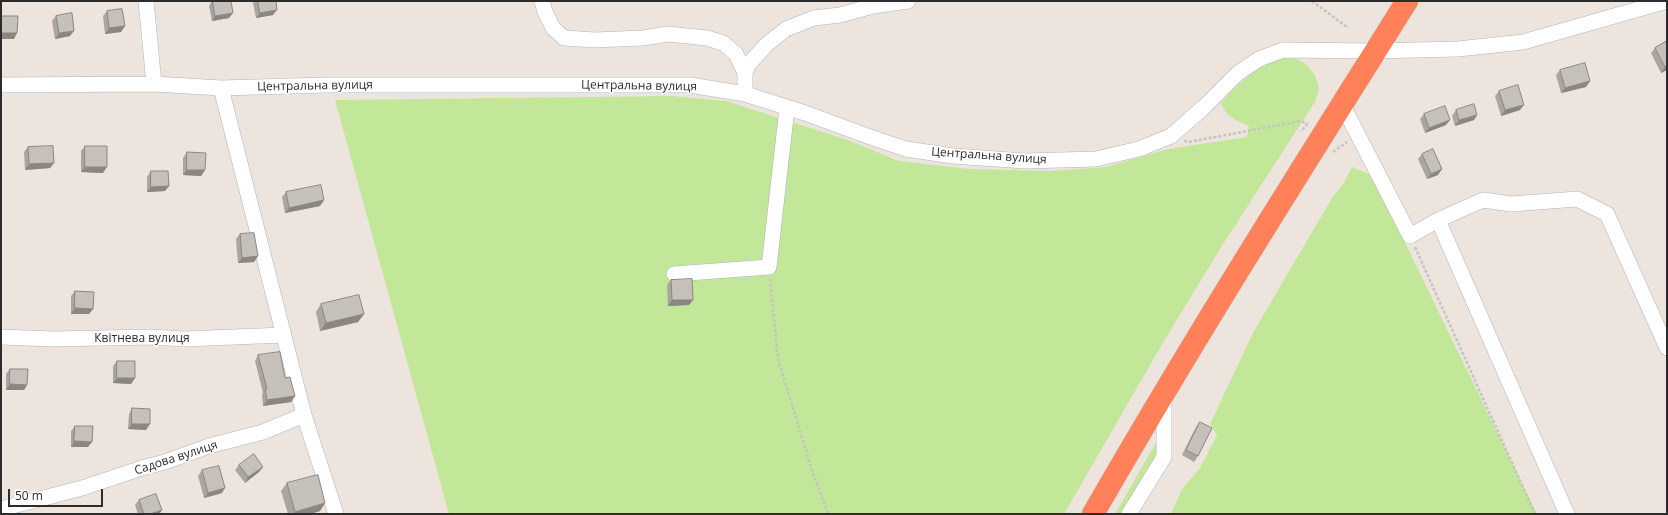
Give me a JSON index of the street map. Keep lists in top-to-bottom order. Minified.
{"streets":{"street":["Центральна вулиця","Квітнева вулиця","Садова вулиця"]},"scale_bar":"50 m"}
